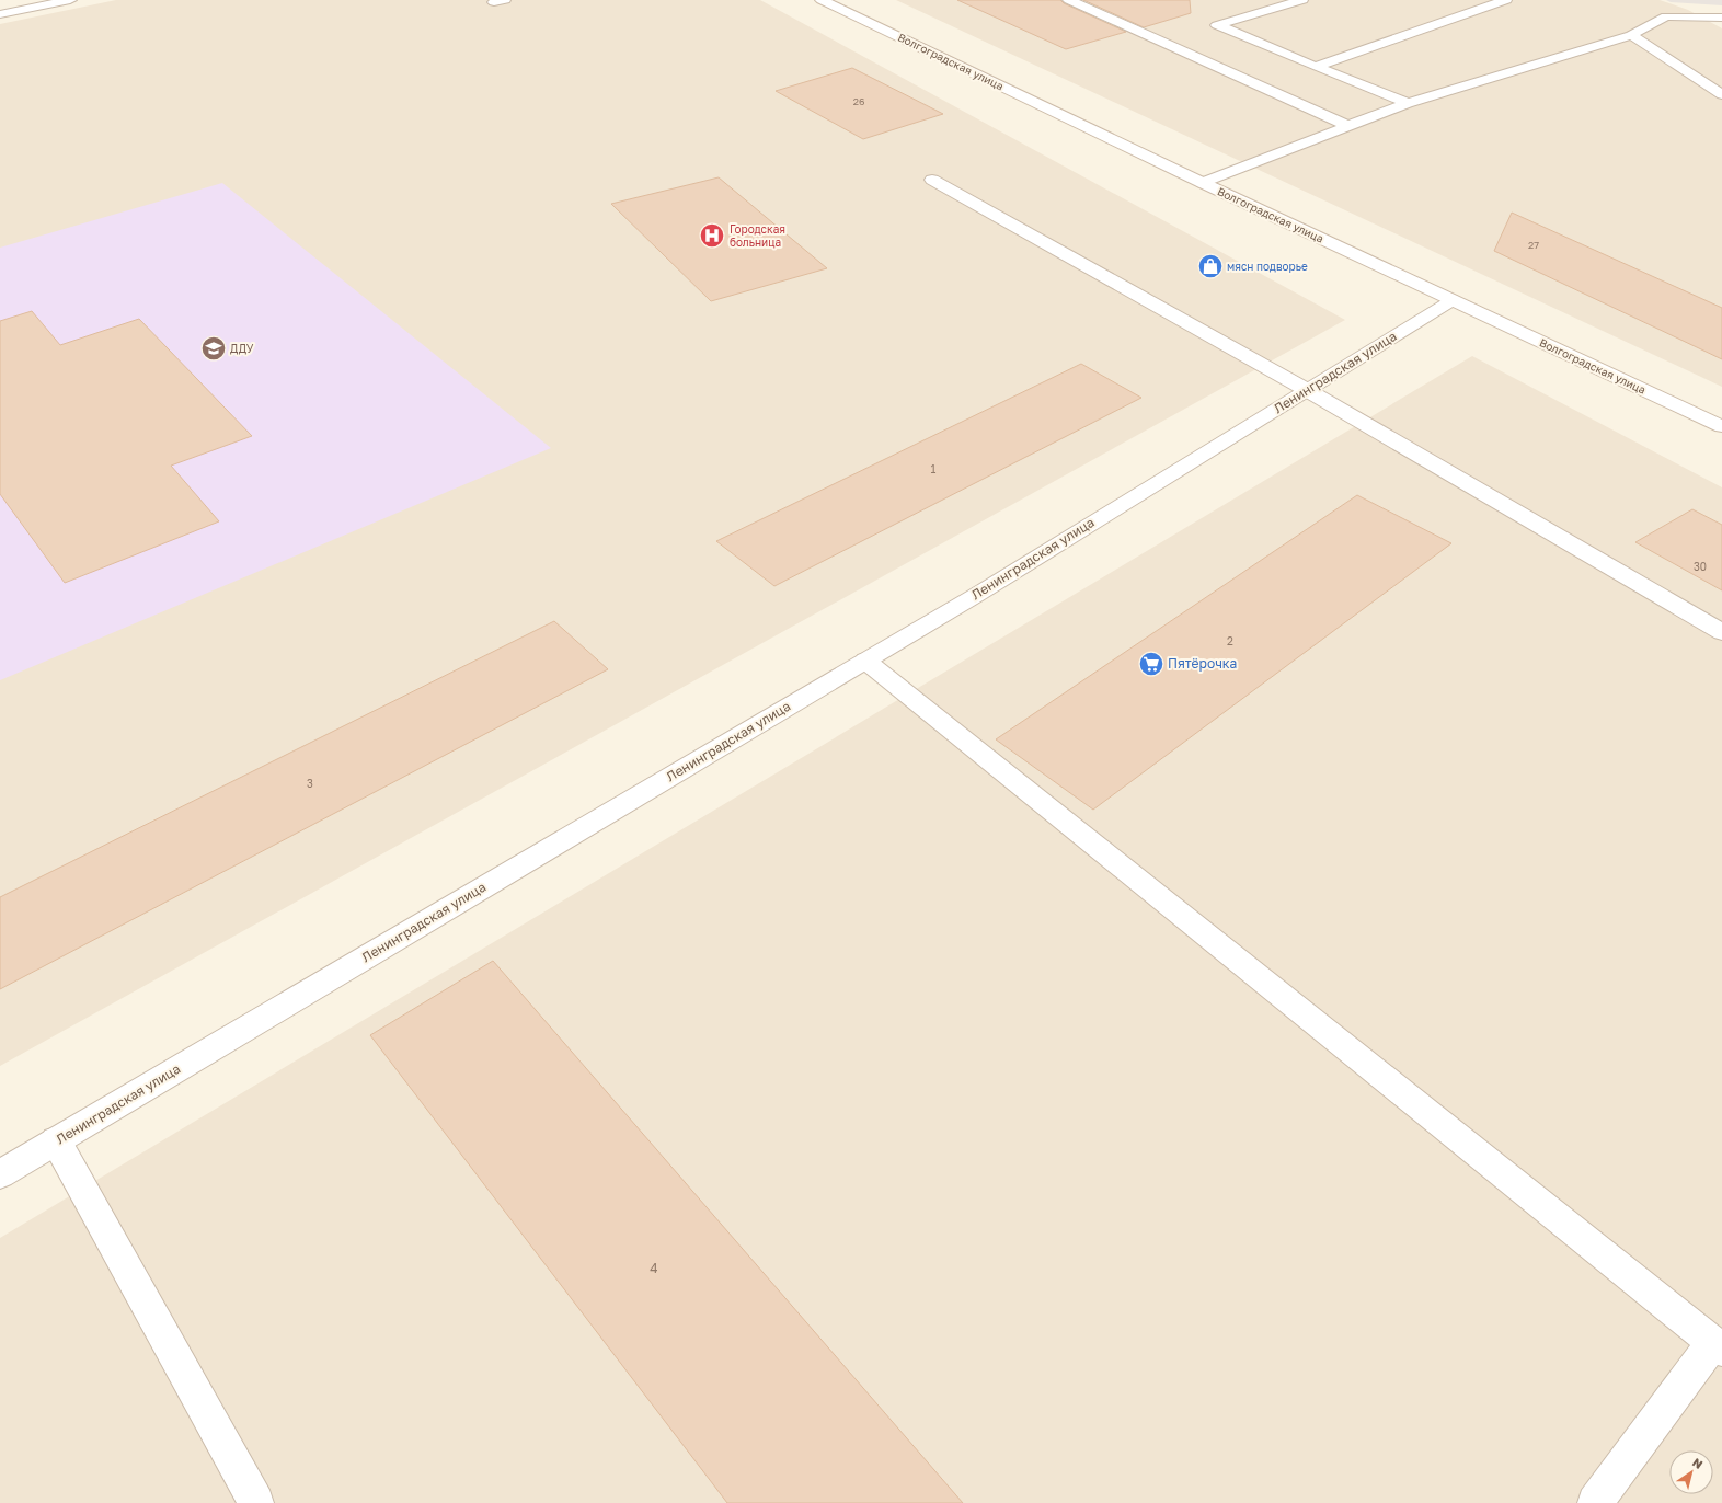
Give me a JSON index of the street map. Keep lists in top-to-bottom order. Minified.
{"streets":{"street":["Волгоградская улица","Ленинградская улица"]},"crossings":[["Волгоградская улица","Ленинградская улица"]],"places":{"hospital":["Городская больница"],"shop":["мясн подворье"],"school or university":["ДДУ"],"supermarket":["Пятёрочка"]},"house_numbers":["26","27","1","30","2","3","4"],"north":"top right"}
